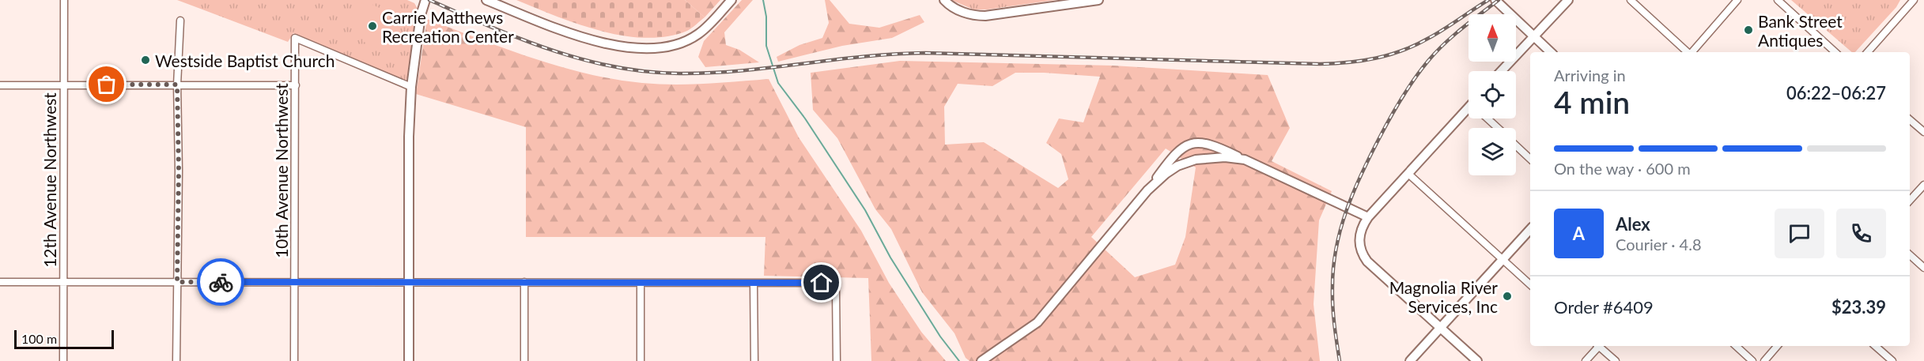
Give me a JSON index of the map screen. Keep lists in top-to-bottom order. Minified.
{"streets":{"street":["10th Avenue Northwest","12th Avenue Northwest"]},"places":["Carrie Matthews Recreation Center","Bank Street Antiques","Westside Baptist Church","Magnolia River Services, Inc"],"scale_bar":"100 m","north":"top","page":{"heading":["4 min","Arriving in","06:22–06:27"],"panel":["Alex","Courier · 4.8","Order #6409","$23.39"],"bar":"On the way · 600 m","round":"A","scale":"100 m"}}
